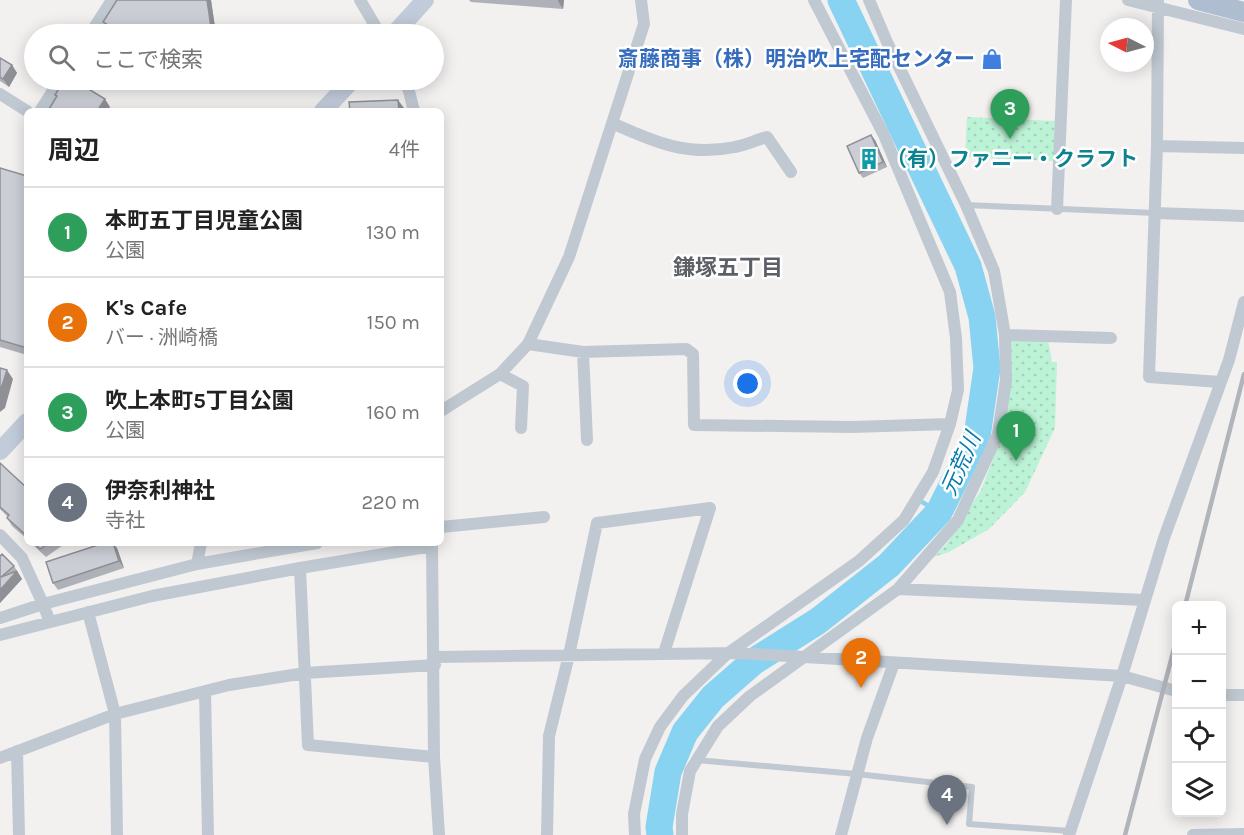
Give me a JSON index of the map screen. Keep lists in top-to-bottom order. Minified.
{"districts":["鎌塚五丁目"],"water":["元荒川"],"places":{"shop":["斎藤商事（株）明治吹上宅配センター"],"building":["（有）ファニー・クラフト"]},"north":"left","page":{"search":"ここで検索","pins":["3","1","2","4"],"heading":["周辺","4件"],"list":[{"mark":"1","name":"本町五丁目児童公園","note":"公園","value":"130 m"},{"mark":"2","name":"K's Cafe","note":"バー · 洲崎橋","value":"150 m"},{"mark":"3","name":"吹上本町5丁目公園","note":"公園","value":"160 m"},{"mark":"4","name":"伊奈利神社","note":"寺社","value":"220 m"}],"map_buttons":["+","−"]}}
